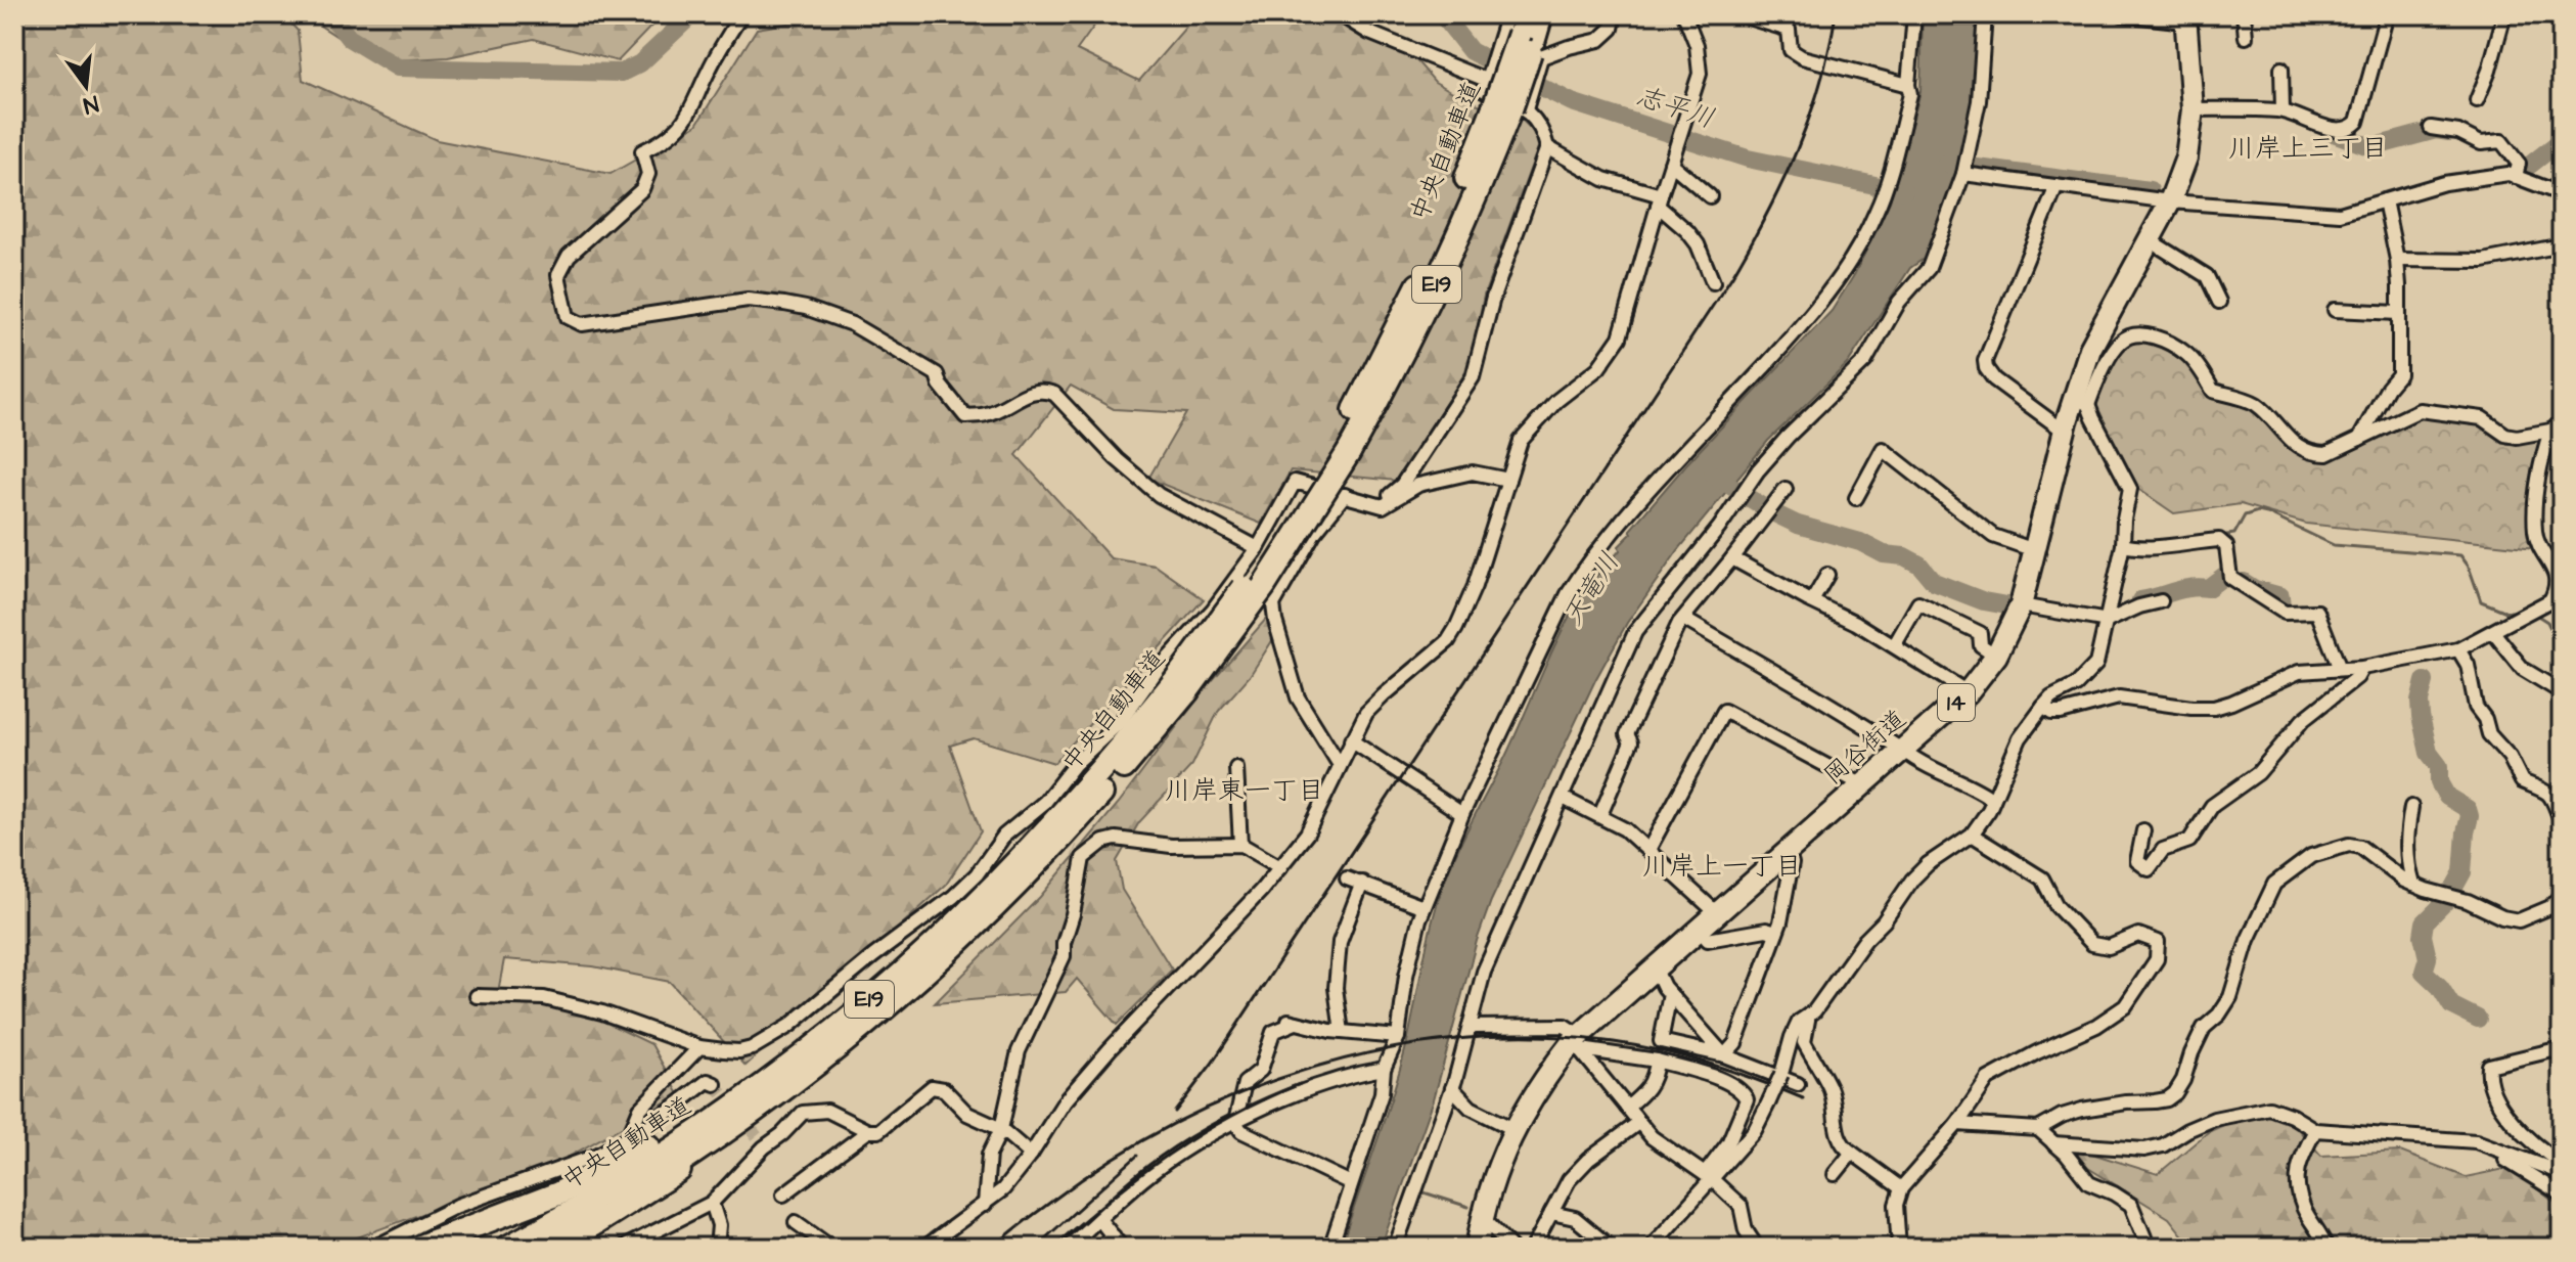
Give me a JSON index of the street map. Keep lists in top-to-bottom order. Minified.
{"streets":{"highway":["中央自動車道","E19"],"main road":["14","岡谷街道"]},"districts":["川岸上三丁目","川岸東一丁目","川岸上一丁目"],"water":["志平川","天竜川"],"north":"bottom"}
